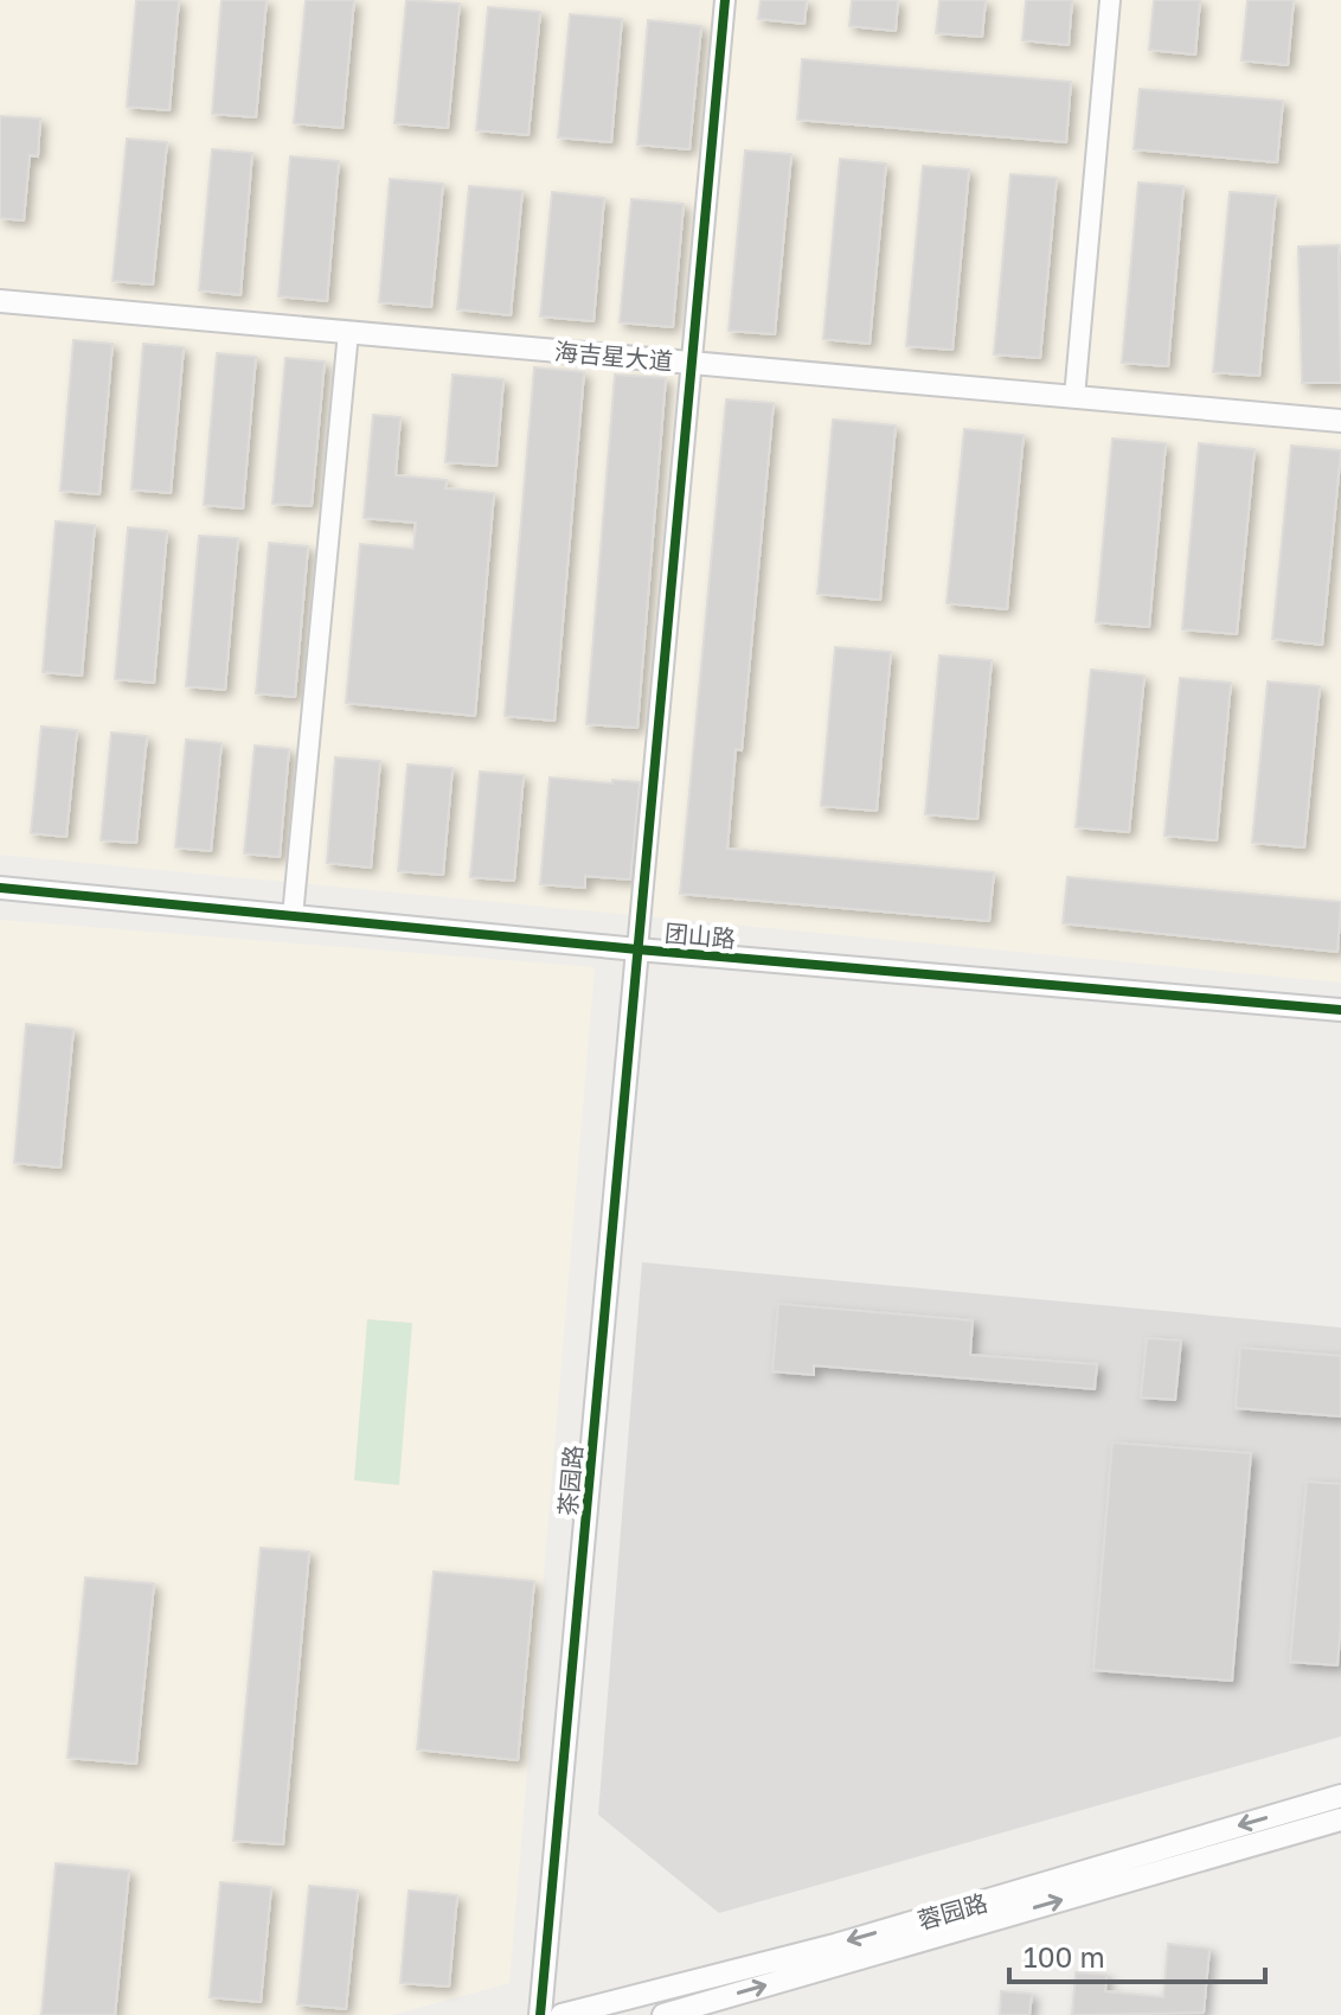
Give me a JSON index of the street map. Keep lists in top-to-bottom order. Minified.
{"streets":{"street":["海吉星大道","团山路","茶园路","蓉园路"]},"crossings":[["团山路","茶园路"]],"scale_bar":"100 m"}
